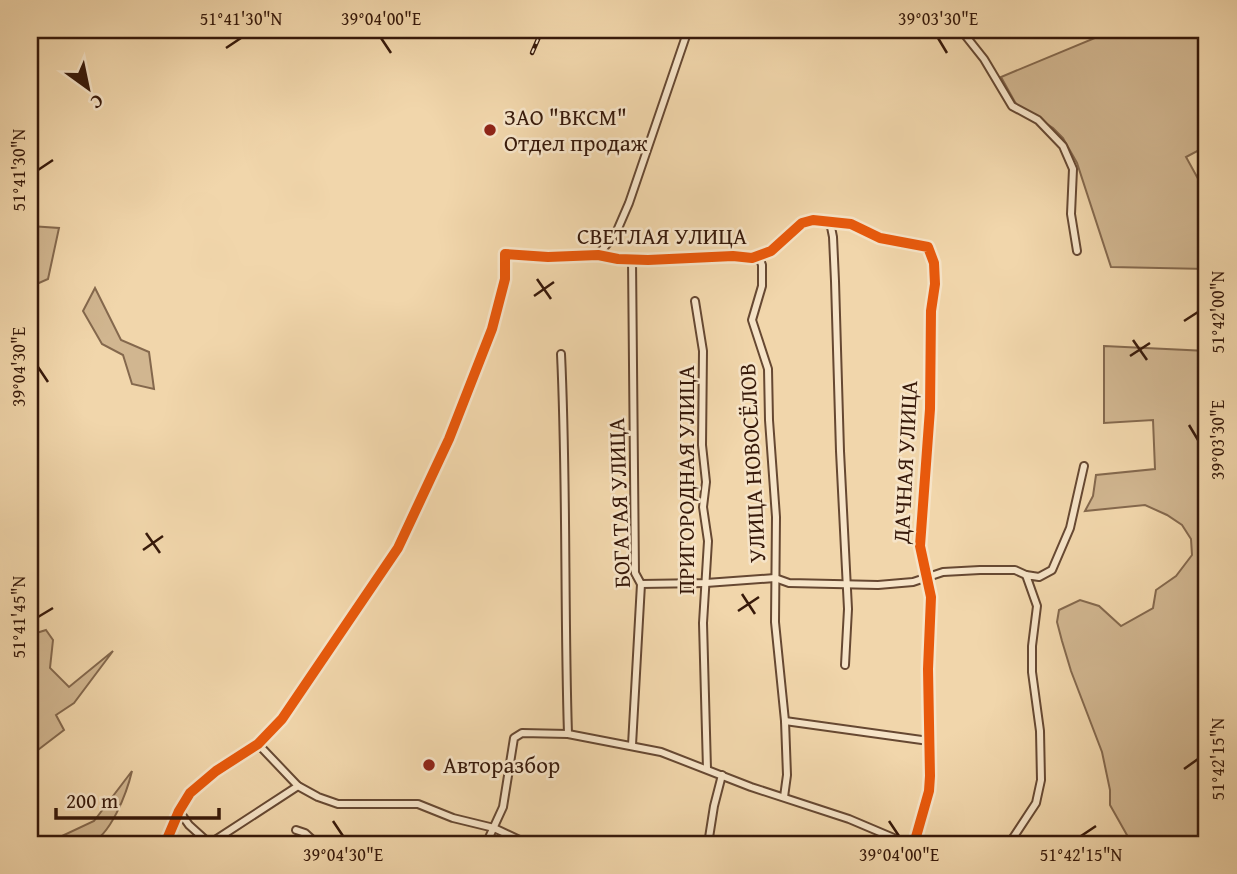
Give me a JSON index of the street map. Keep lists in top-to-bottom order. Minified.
{"streets":{"street":["СВЕТЛАЯ УЛИЦА","ДАЧНАЯ УЛИЦА","УЛИЦА НОВОСЁЛОВ","ПРИГОРОДНАЯ УЛИЦА","БОГАТАЯ УЛИЦА"]},"crossings":[["СВЕТЛАЯ УЛИЦА","ДАЧНАЯ УЛИЦА"],["СВЕТЛАЯ УЛИЦА","УЛИЦА НОВОСЁЛОВ"],["СВЕТЛАЯ УЛИЦА","БОГАТАЯ УЛИЦА"]],"places":["ЗАО \"ВКСМ\" Отдел продаж","Авторазбор"],"scale_bar":"200 m","north":"bottom right","coordinates":["51°41'30\"N","39°04'00\"E","39°03'30\"E","51°42'00\"N","39°04'30\"E","51°41'45\"N","51°42'15\"N"]}
